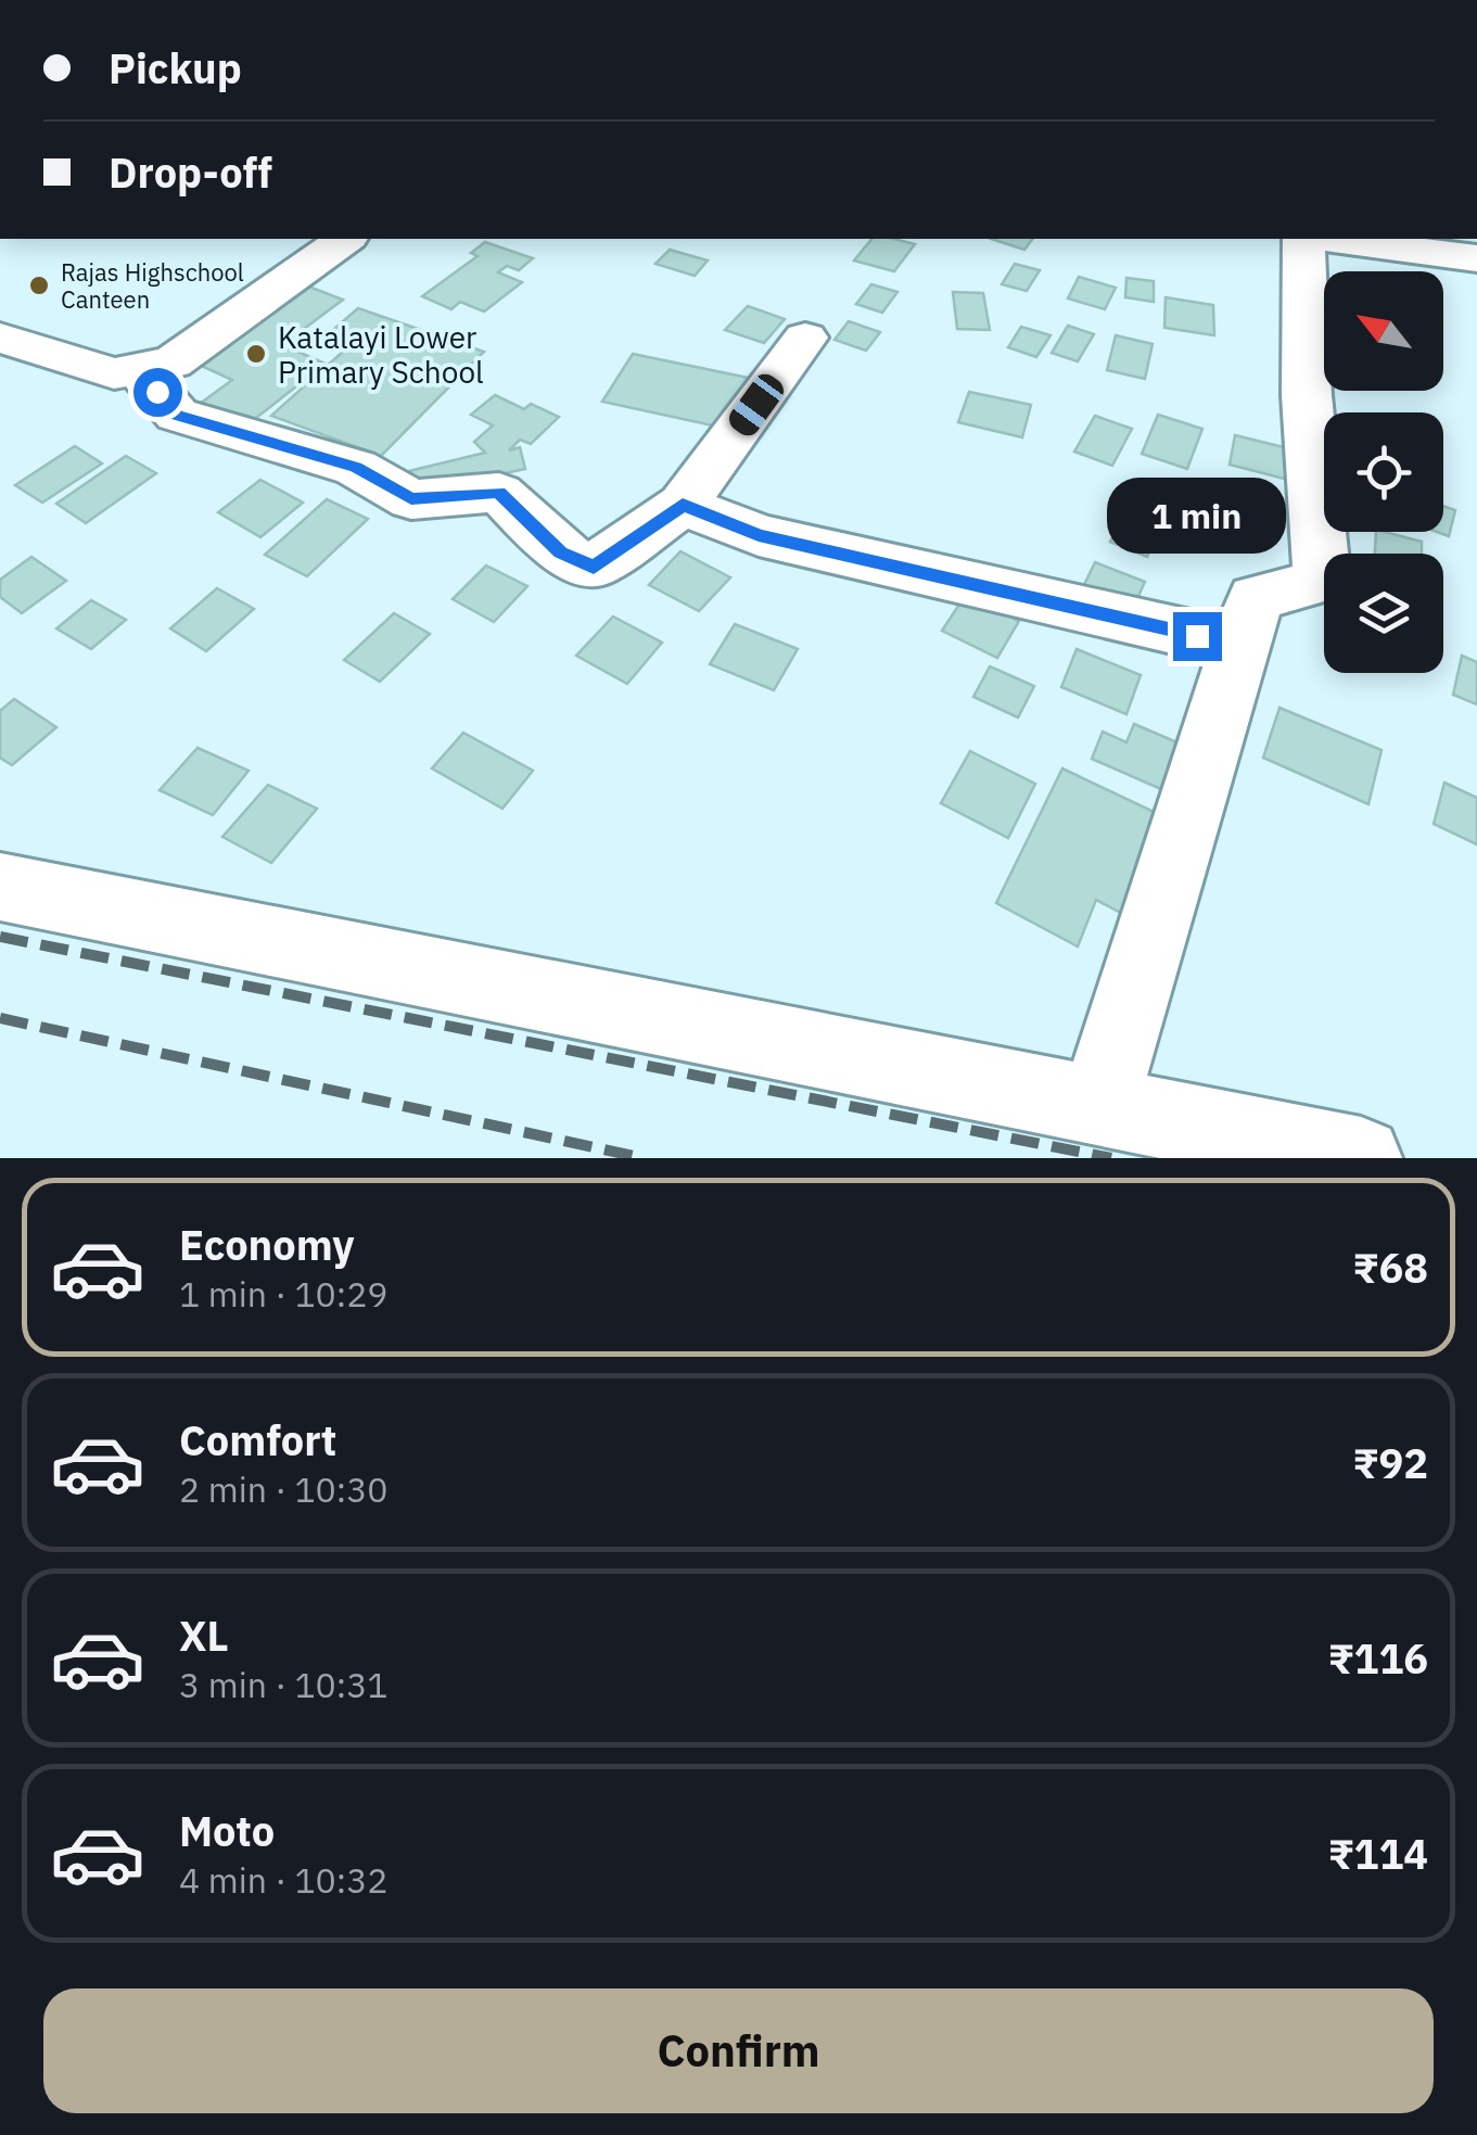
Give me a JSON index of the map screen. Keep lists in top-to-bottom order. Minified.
{"places":["Rajas Highschool Canteen","Katalayi Lower Primary School"],"north":"top left","page":{"banner":["Pickup","Drop-off"],"bubble":"1 min","list":[{"name":"Economy","note":"1 min · 10:29","value":"₹68"},{"name":"Comfort","note":"2 min · 10:30","value":"₹92"},{"name":"XL","note":"3 min · 10:31","value":"₹116"},{"name":"Moto","note":"4 min · 10:32","value":"₹114"}],"buttons":"Confirm"}}
